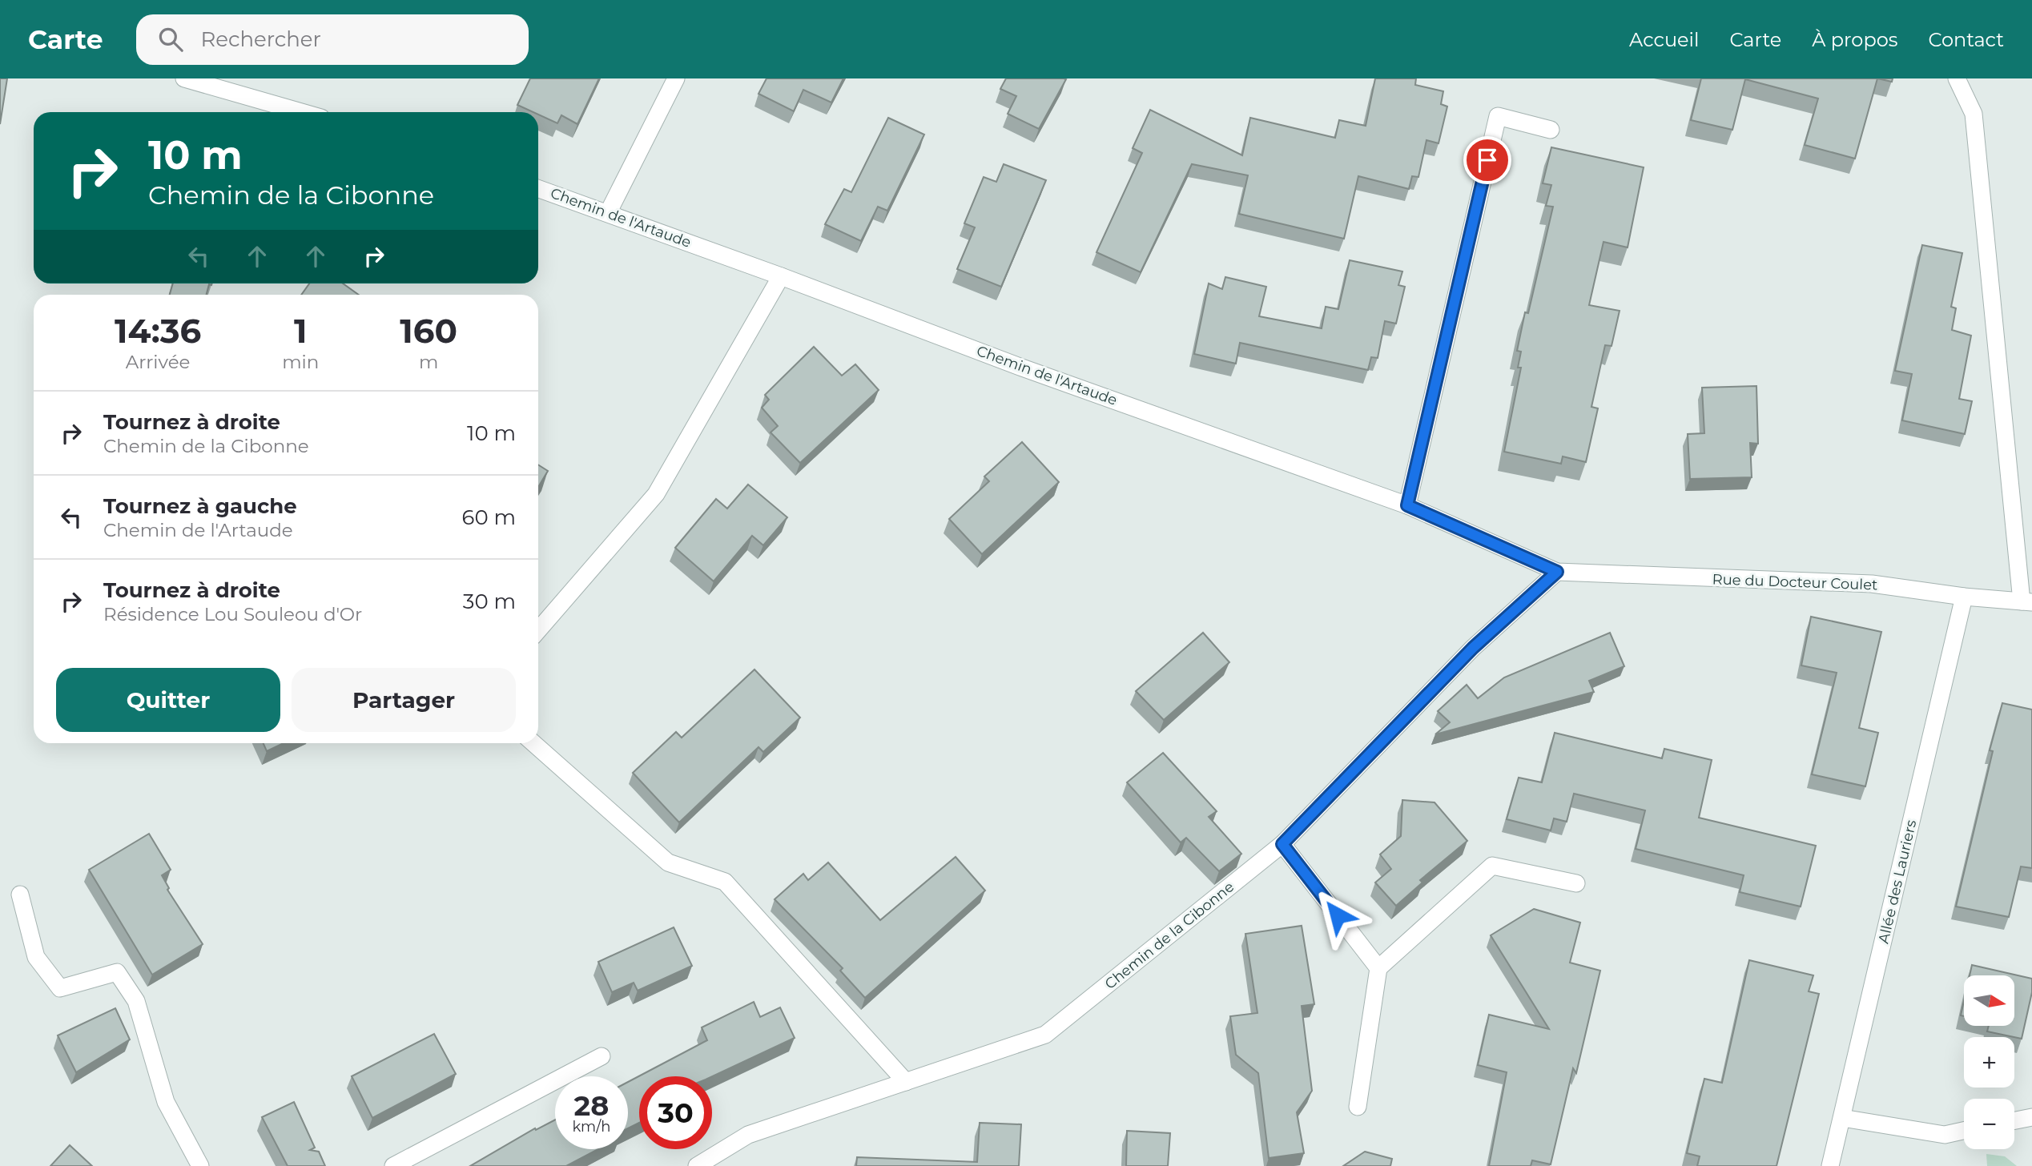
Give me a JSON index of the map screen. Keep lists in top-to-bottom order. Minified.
{"streets":{"street":["Chemin de l'Artaude","Rue du Docteur Coulet","Allée des Lauriers","Chemin de la Cibonne"]},"crossings":[["Chemin de l'Artaude","Rue du Docteur Coulet"],["Chemin de l'Artaude","Chemin de la Cibonne"],["Rue du Docteur Coulet","Allée des Lauriers"],["Rue du Docteur Coulet","Chemin de la Cibonne"]],"north":"right","page":{"header":"Carte","search":"Rechercher","nav":["Accueil","Carte","À propos","Contact"],"turn":["10 m","Chemin de la Cibonne"],"eta":["14:36","Arrivée","1","min","160","m"],"list":[{"name":"Tournez à droite","note":"Chemin de la Cibonne","value":"10 m"},{"name":"Tournez à gauche","note":"Chemin de l'Artaude","value":"60 m"},{"name":"Tournez à droite","note":"Résidence Lou Souleou d'Or","value":"30 m"}],"buttons":["Quitter","Partager"],"map_buttons":["+","−"],"speed":"28 km/h","limit":"30"}}
